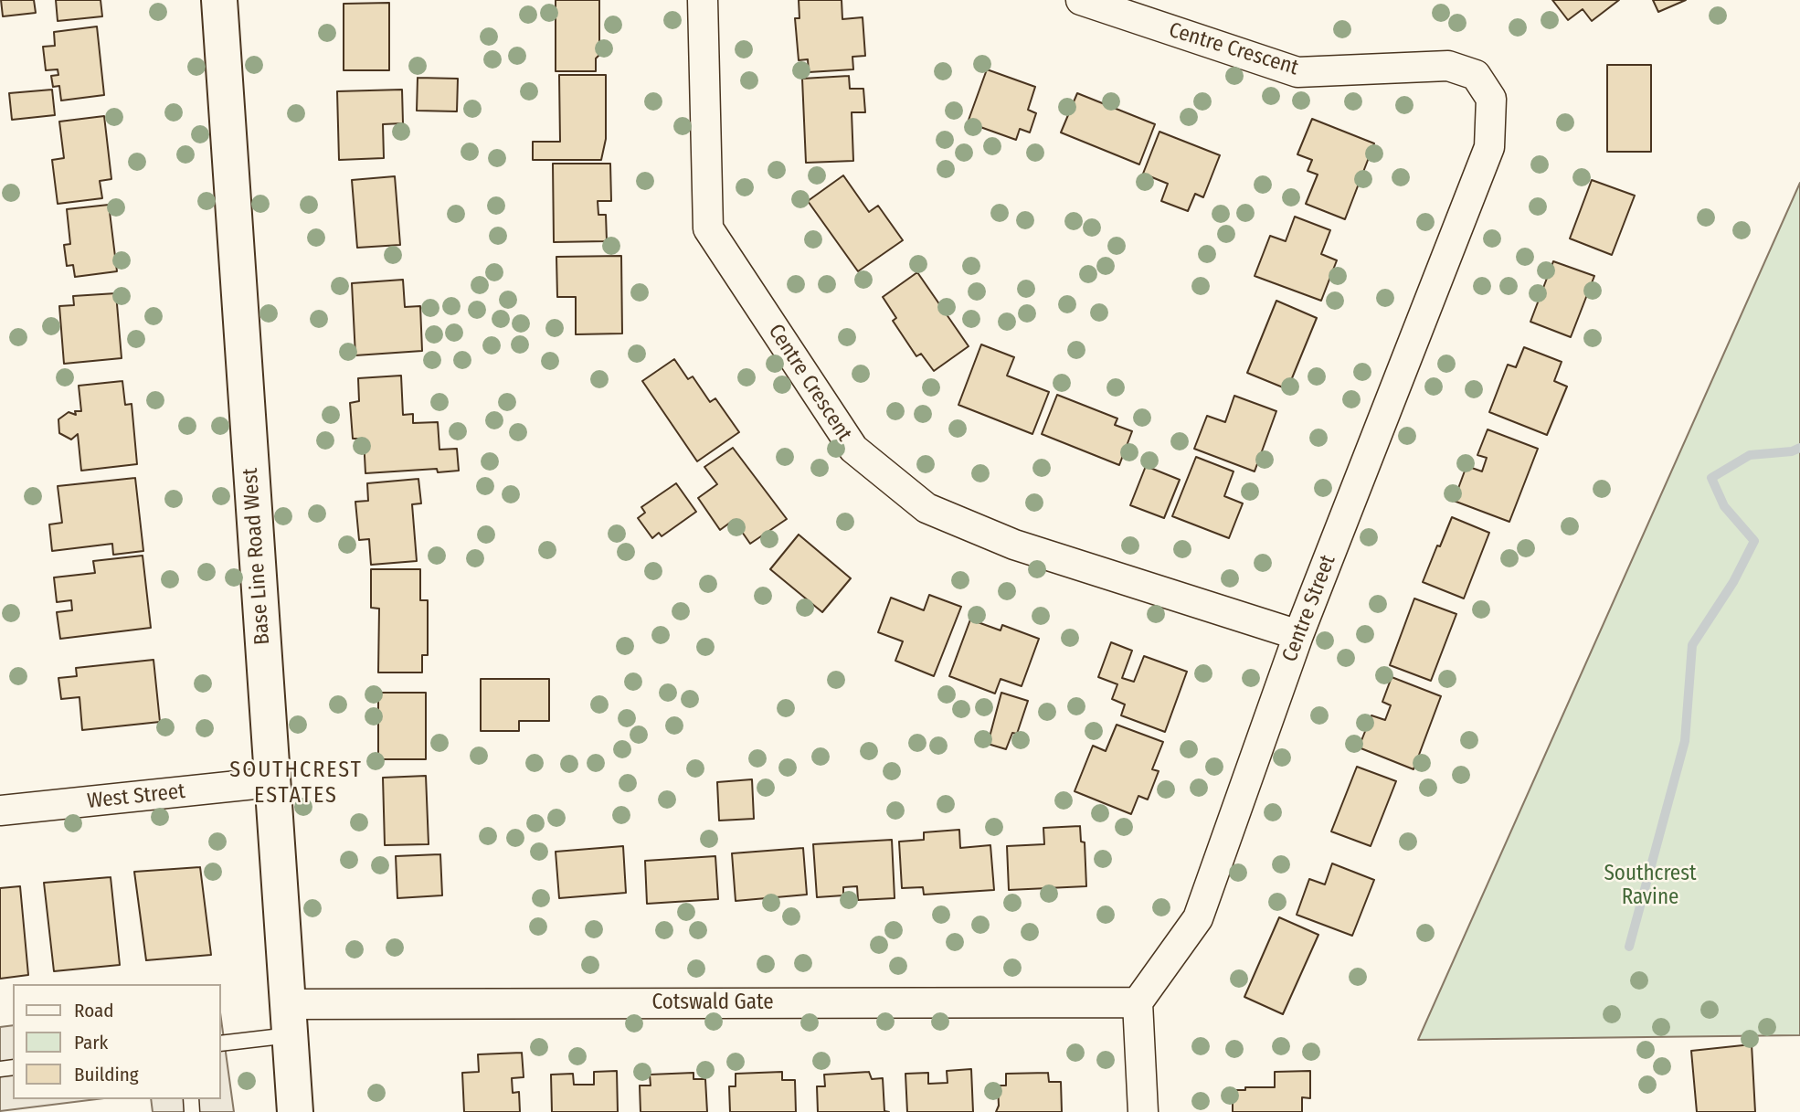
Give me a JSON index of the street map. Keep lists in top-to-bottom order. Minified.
{"streets":{"street":["Centre Crescent","Base Line Road West","Centre Street","West Street","Cotswald Gate"]},"crossings":[["Centre Crescent","Centre Street"],["Base Line Road West","West Street"],["Base Line Road West","Cotswald Gate"],["Centre Street","Cotswald Gate"]],"districts":["SOUTHCREST ESTATES"],"parks":["Southcrest Ravine"],"legend":["Road","Park","Building"]}
